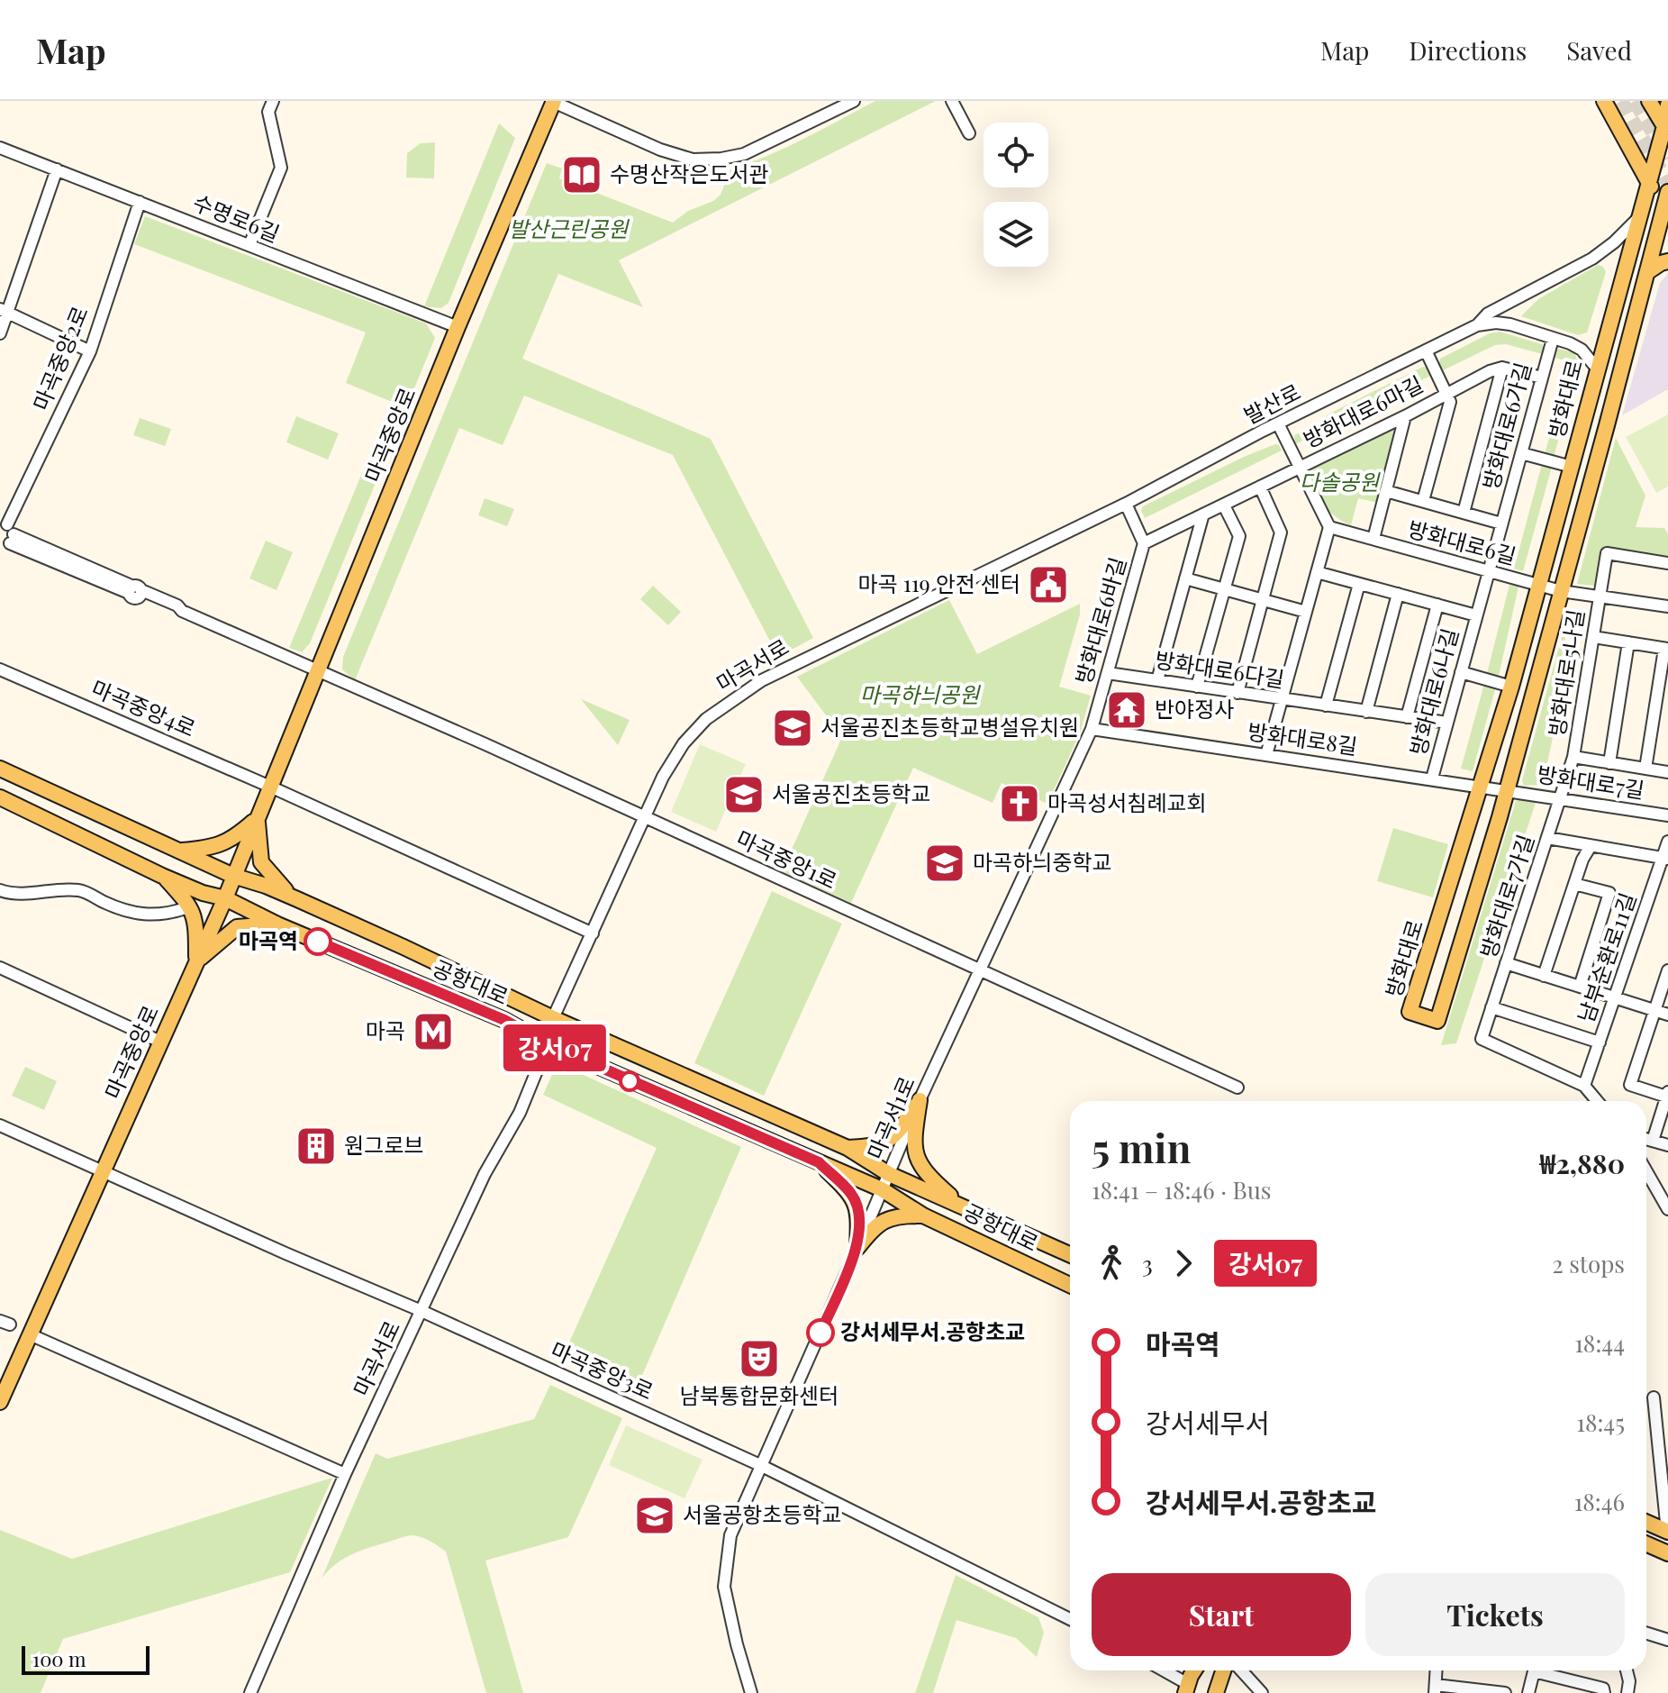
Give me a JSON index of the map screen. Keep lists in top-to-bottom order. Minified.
{"streets":{"main road":["방화대로","마곡중앙로","공항대로"],"street":["수명로6길","마곡중앙2로","발산로","방화대로6마길","방화대로6가길","방화대로6길","방화대로6바길","마곡서로","방화대로6다길","방화대로5나길","방화대로6나길","마곡중앙4로","방화대로8길","방화대로7길","마곡중앙1로","방화대로7가길","남부순환로11길","마곡서1로","마곡중앙3로"]},"crossings":[["수명로6길","마곡중앙2로"],["수명로6길","마곡중앙로"],["마곡중앙2로","마곡중앙로"],["마곡중앙2로","마곡중앙1로"],["방화대로","발산로"],["방화대로","방화대로6길"],["방화대로","방화대로8길"],["방화대로","방화대로7길"],["발산로","방화대로6가길"],["발산로","마곡서로"],["방화대로6마길","방화대로6가길"],["방화대로6마길","방화대로6길"],["방화대로6마길","방화대로6바길"],["방화대로6가길","방화대로6길"],["방화대로6가길","방화대로6나길"],["마곡중앙로","마곡중앙4로"],["마곡중앙로","마곡중앙1로"],["마곡중앙로","공항대로"],["마곡중앙로","마곡중앙3로"],["방화대로6길","방화대로5나길"],["방화대로6길","방화대로6나길"],["방화대로6바길","방화대로6다길"],["방화대로6바길","방화대로8길"],["방화대로6바길","마곡서1로"],["마곡서로","마곡중앙1로"],["마곡서로","공항대로"],["마곡서로","마곡중앙3로"],["방화대로6다길","방화대로6나길"],["방화대로5나길","방화대로7길"],["방화대로5나길","방화대로7가길"],["방화대로6나길","방화대로8길"],["방화대로8길","방화대로7길"],["방화대로8길","마곡서1로"],["방화대로7길","방화대로7가길"],["마곡중앙1로","마곡서1로"],["방화대로7가길","남부순환로11길"],["공항대로","마곡서1로"],["마곡서1로","마곡중앙3로"]],"parks":["발산근린공원","다솔공원","마곡하늬공원"],"places":{"library":["수명산작은도서관"],"public building":["마곡 119 안전 센터"],"temple":["반야정사"],"school or university":["서울공진초등학교병설유치원","서울공진초등학교","마곡하늬중학교","서울공항초등학교"],"church":["마곡성서침례교회"],"other":["마곡역","강서세무서.공항초교"],"metro station":["마곡"],"building":["원그로브"],"theatre":["남북통합문화센터"]},"lines":["bus line 강서07"],"scale_bar":"100 m","page":{"header":"Map","nav":["Map","Directions","Saved"],"on_map":"강서07","heading":["5 min","18:41 – 18:46 · Bus","₩2,880"],"legs":["3","강서07","2 stops"],"list":[{"name":"마곡역","value":"18:44"},{"name":"강서세무서","value":"18:45"},{"name":"강서세무서.공항초교","value":"18:46"}],"buttons":["Start","Tickets"],"scale":"100 m"}}
